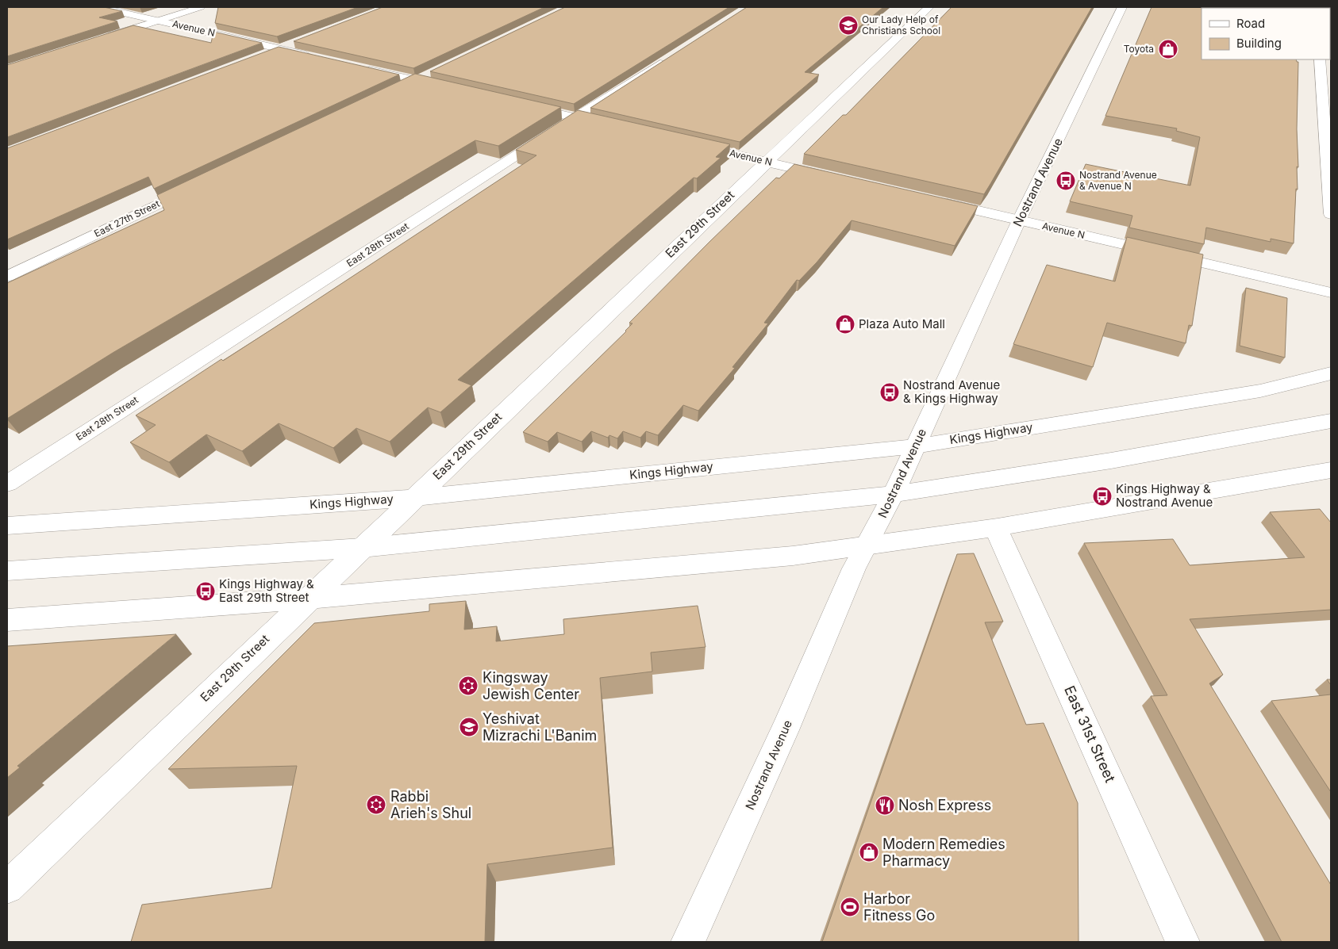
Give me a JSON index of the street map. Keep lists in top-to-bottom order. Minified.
{"streets":{"street":["Avenue N","Nostrand Avenue","East 27th Street","East 29th Street","East 28th Street","Kings Highway","East 31st Street"]},"crossings":[["Avenue N","Nostrand Avenue"],["Avenue N","East 29th Street"],["Nostrand Avenue","Kings Highway"],["East 29th Street","Kings Highway"]],"places":{"school or university":["Our Lady Help of Christians School","Yeshivat Mizrachi L'Banim"],"shop":["Toyota","Plaza Auto Mall","Modern Remedies Pharmacy"],"bus stop":["Nostrand Avenue & Avenue N","Nostrand Avenue & Kings Highway","Kings Highway & Nostrand Avenue","Kings Highway & East 29th Street"],"synagogue":["Kingsway Jewish Center","Rabbi Arieh's Shul"],"restaurant":["Nosh Express"],"sports":["Harbor Fitness Go"]},"legend":["Road","Building"]}
